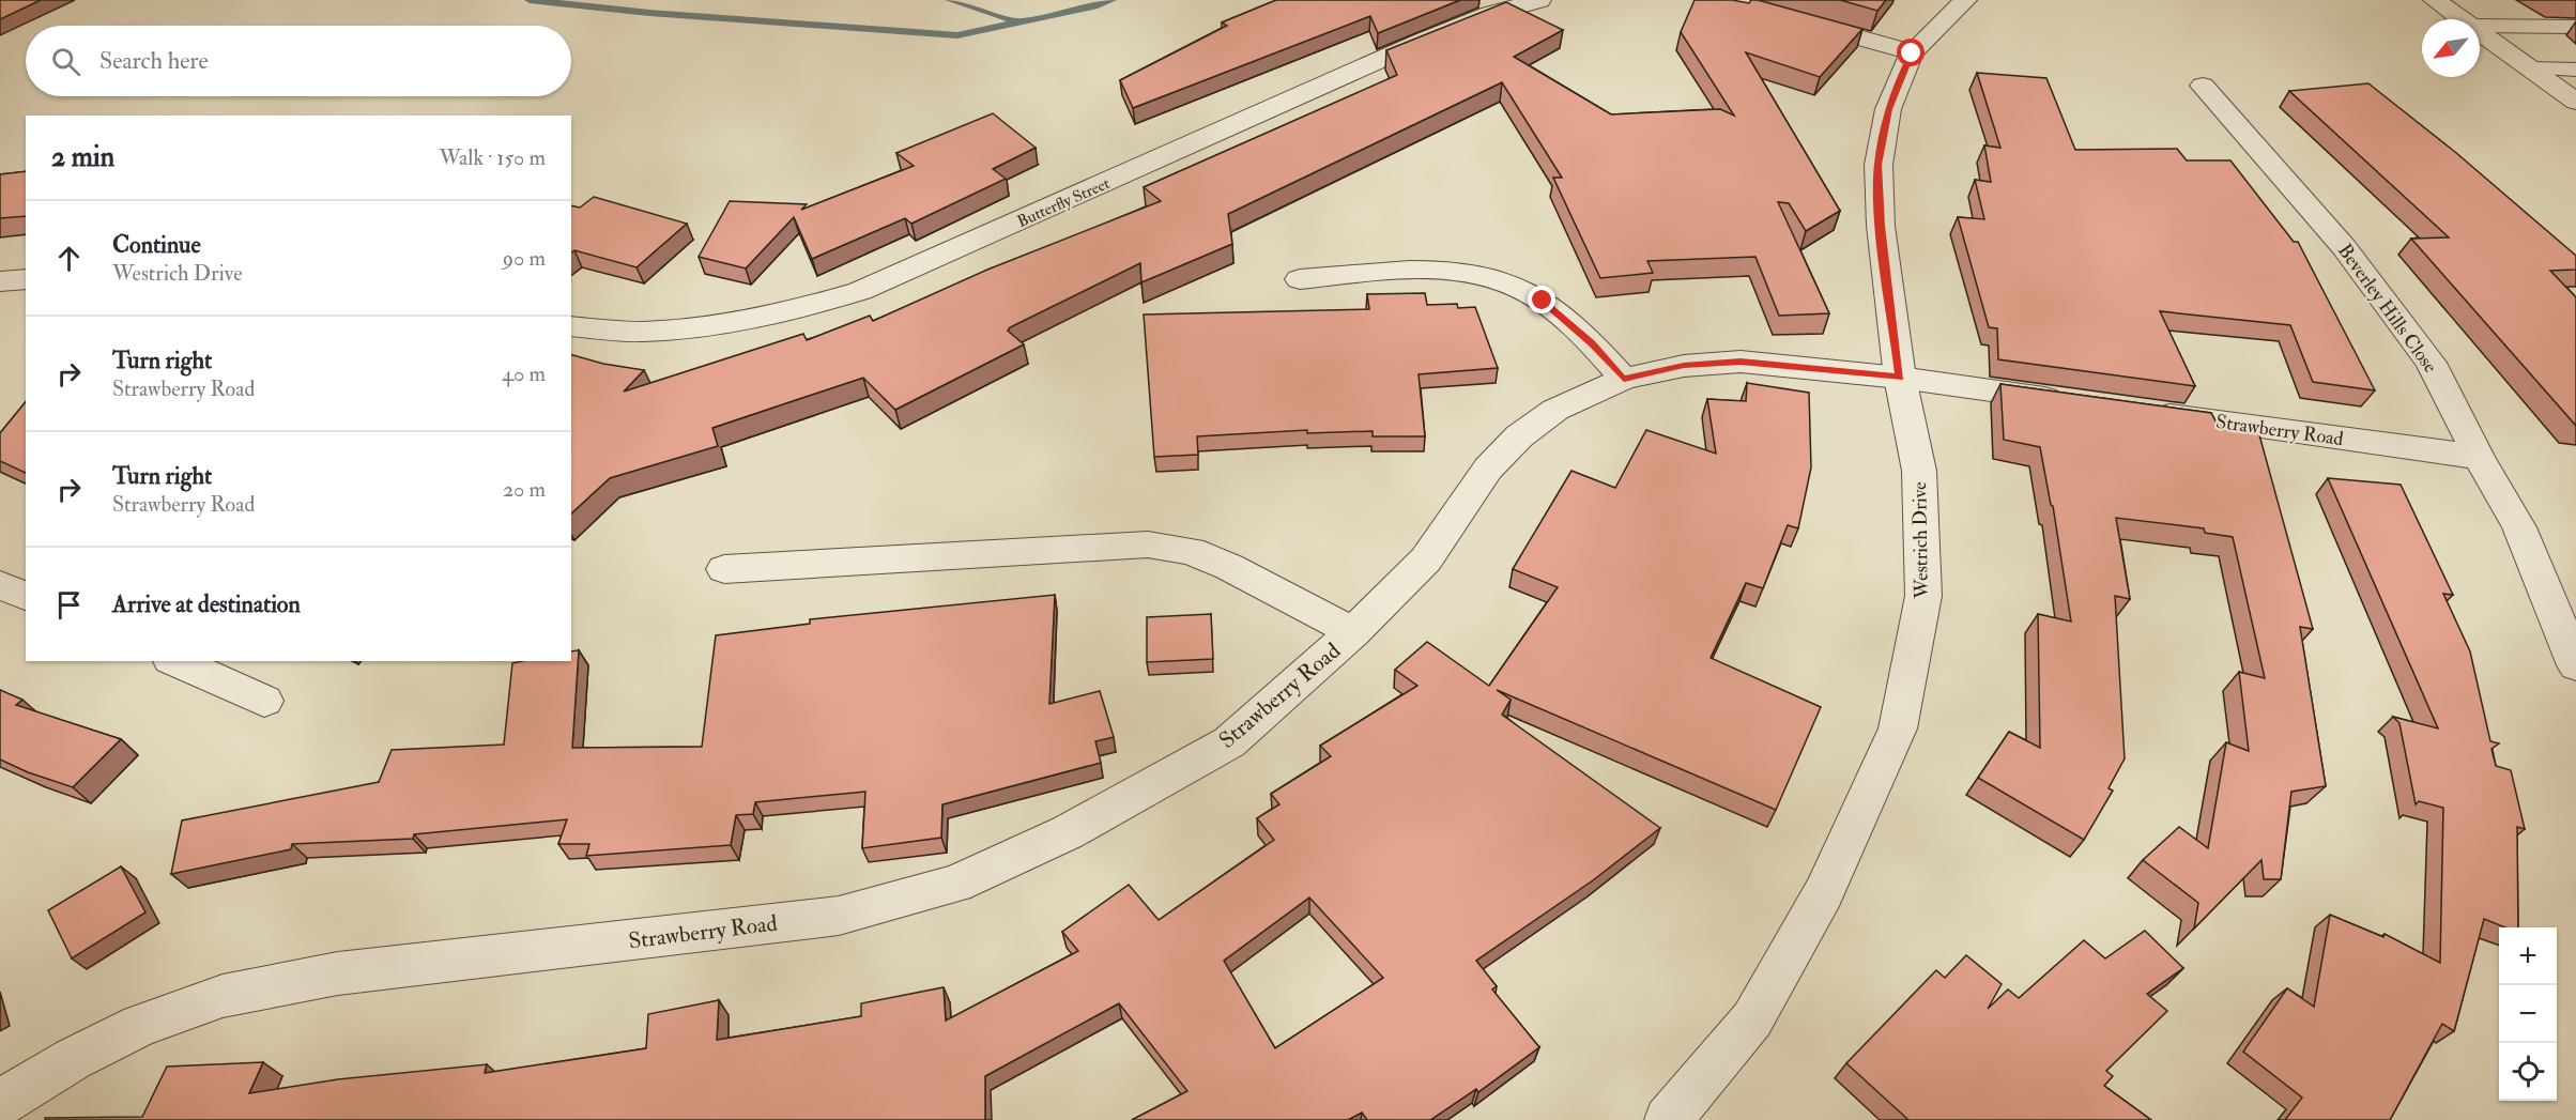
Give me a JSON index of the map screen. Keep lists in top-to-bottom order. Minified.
{"streets":{"street":["Butterfly Street","Beverley Hills Close","Strawberry Road","Westrich Drive"]},"crossings":[["Beverley Hills Close","Strawberry Road"],["Strawberry Road","Westrich Drive"]],"north":"bottom left","page":{"search":"Search here","heading":["2 min","Walk · 150 m"],"list":[["Continue","Westrich Drive","90 m"],["Turn right","Strawberry Road","40 m"],["Turn right","Strawberry Road","20 m"],"Arrive at destination"],"map_buttons":["+","−"]}}
